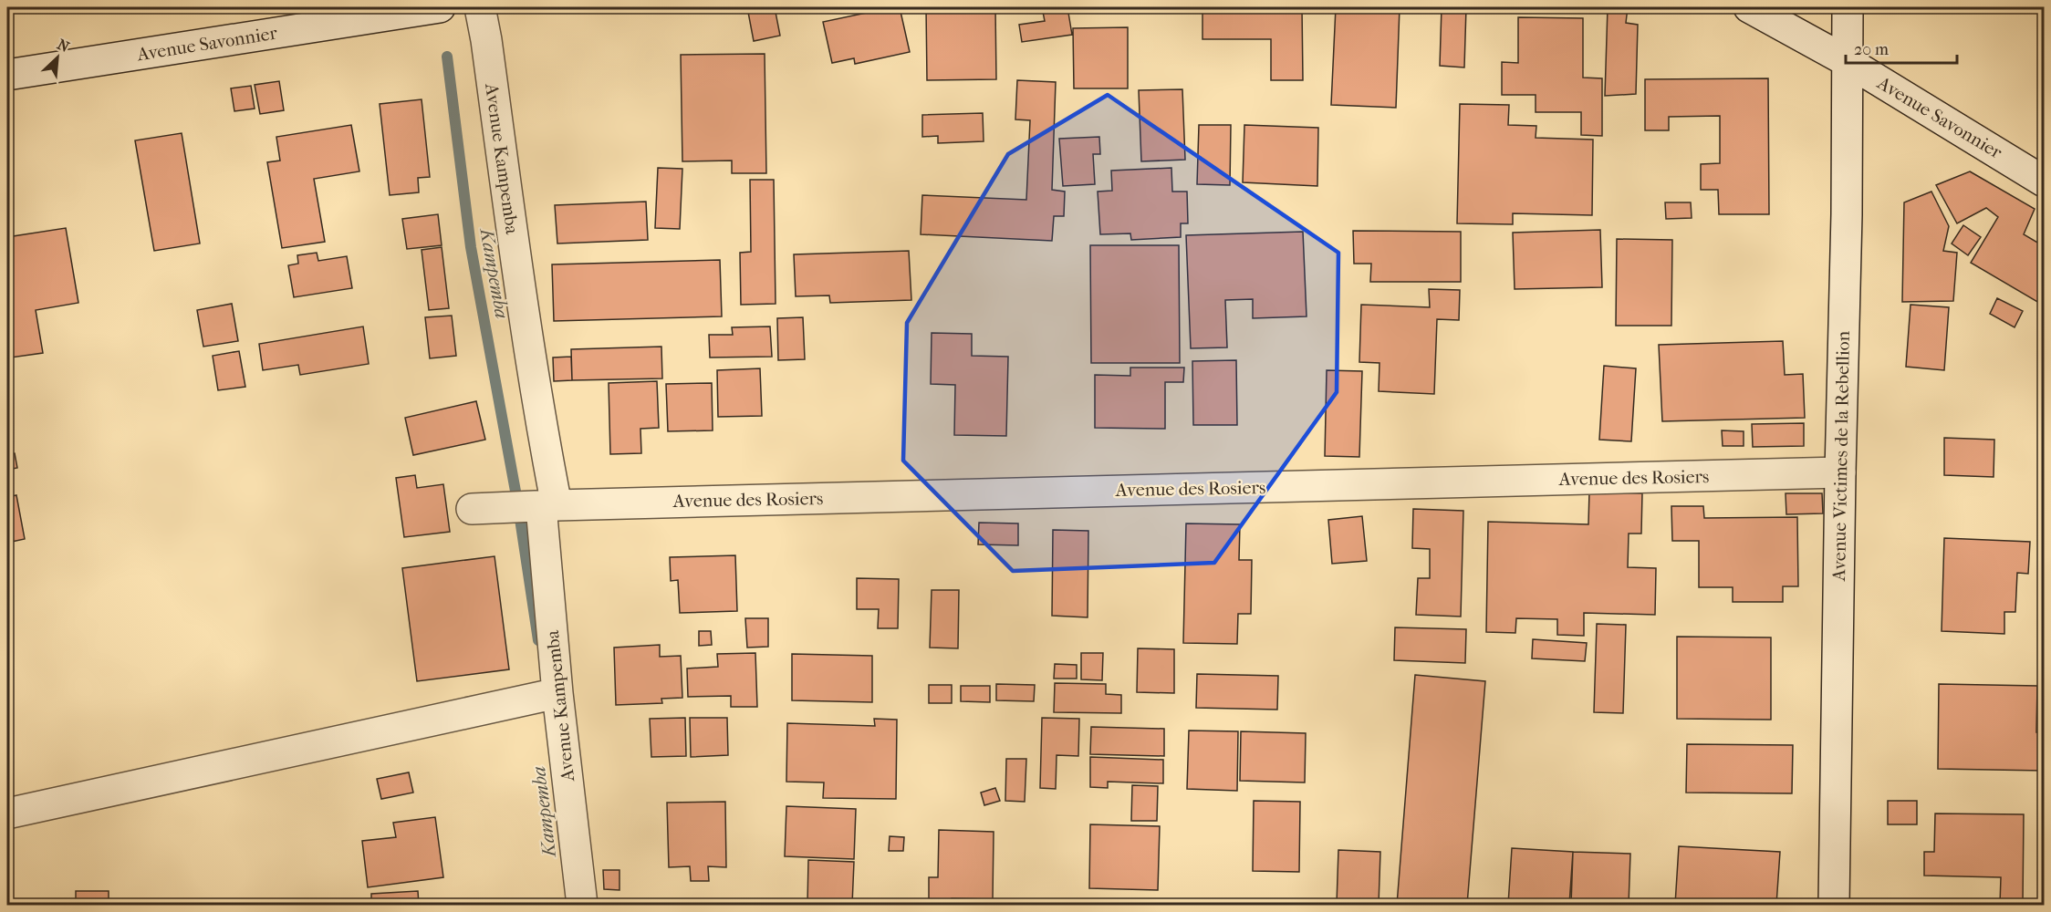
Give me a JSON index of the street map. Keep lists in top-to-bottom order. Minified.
{"streets":{"street":["Avenue Savonnier","Avenue Kampemba","Avenue Victimes de la Rebellion","Avenue des Rosiers"]},"crossings":[["Avenue Savonnier","Avenue Victimes de la Rebellion"],["Avenue Kampemba","Avenue des Rosiers"],["Avenue Victimes de la Rebellion","Avenue des Rosiers"]],"water":["Kampemba"],"scale_bar":"20 m","north":"top right"}
